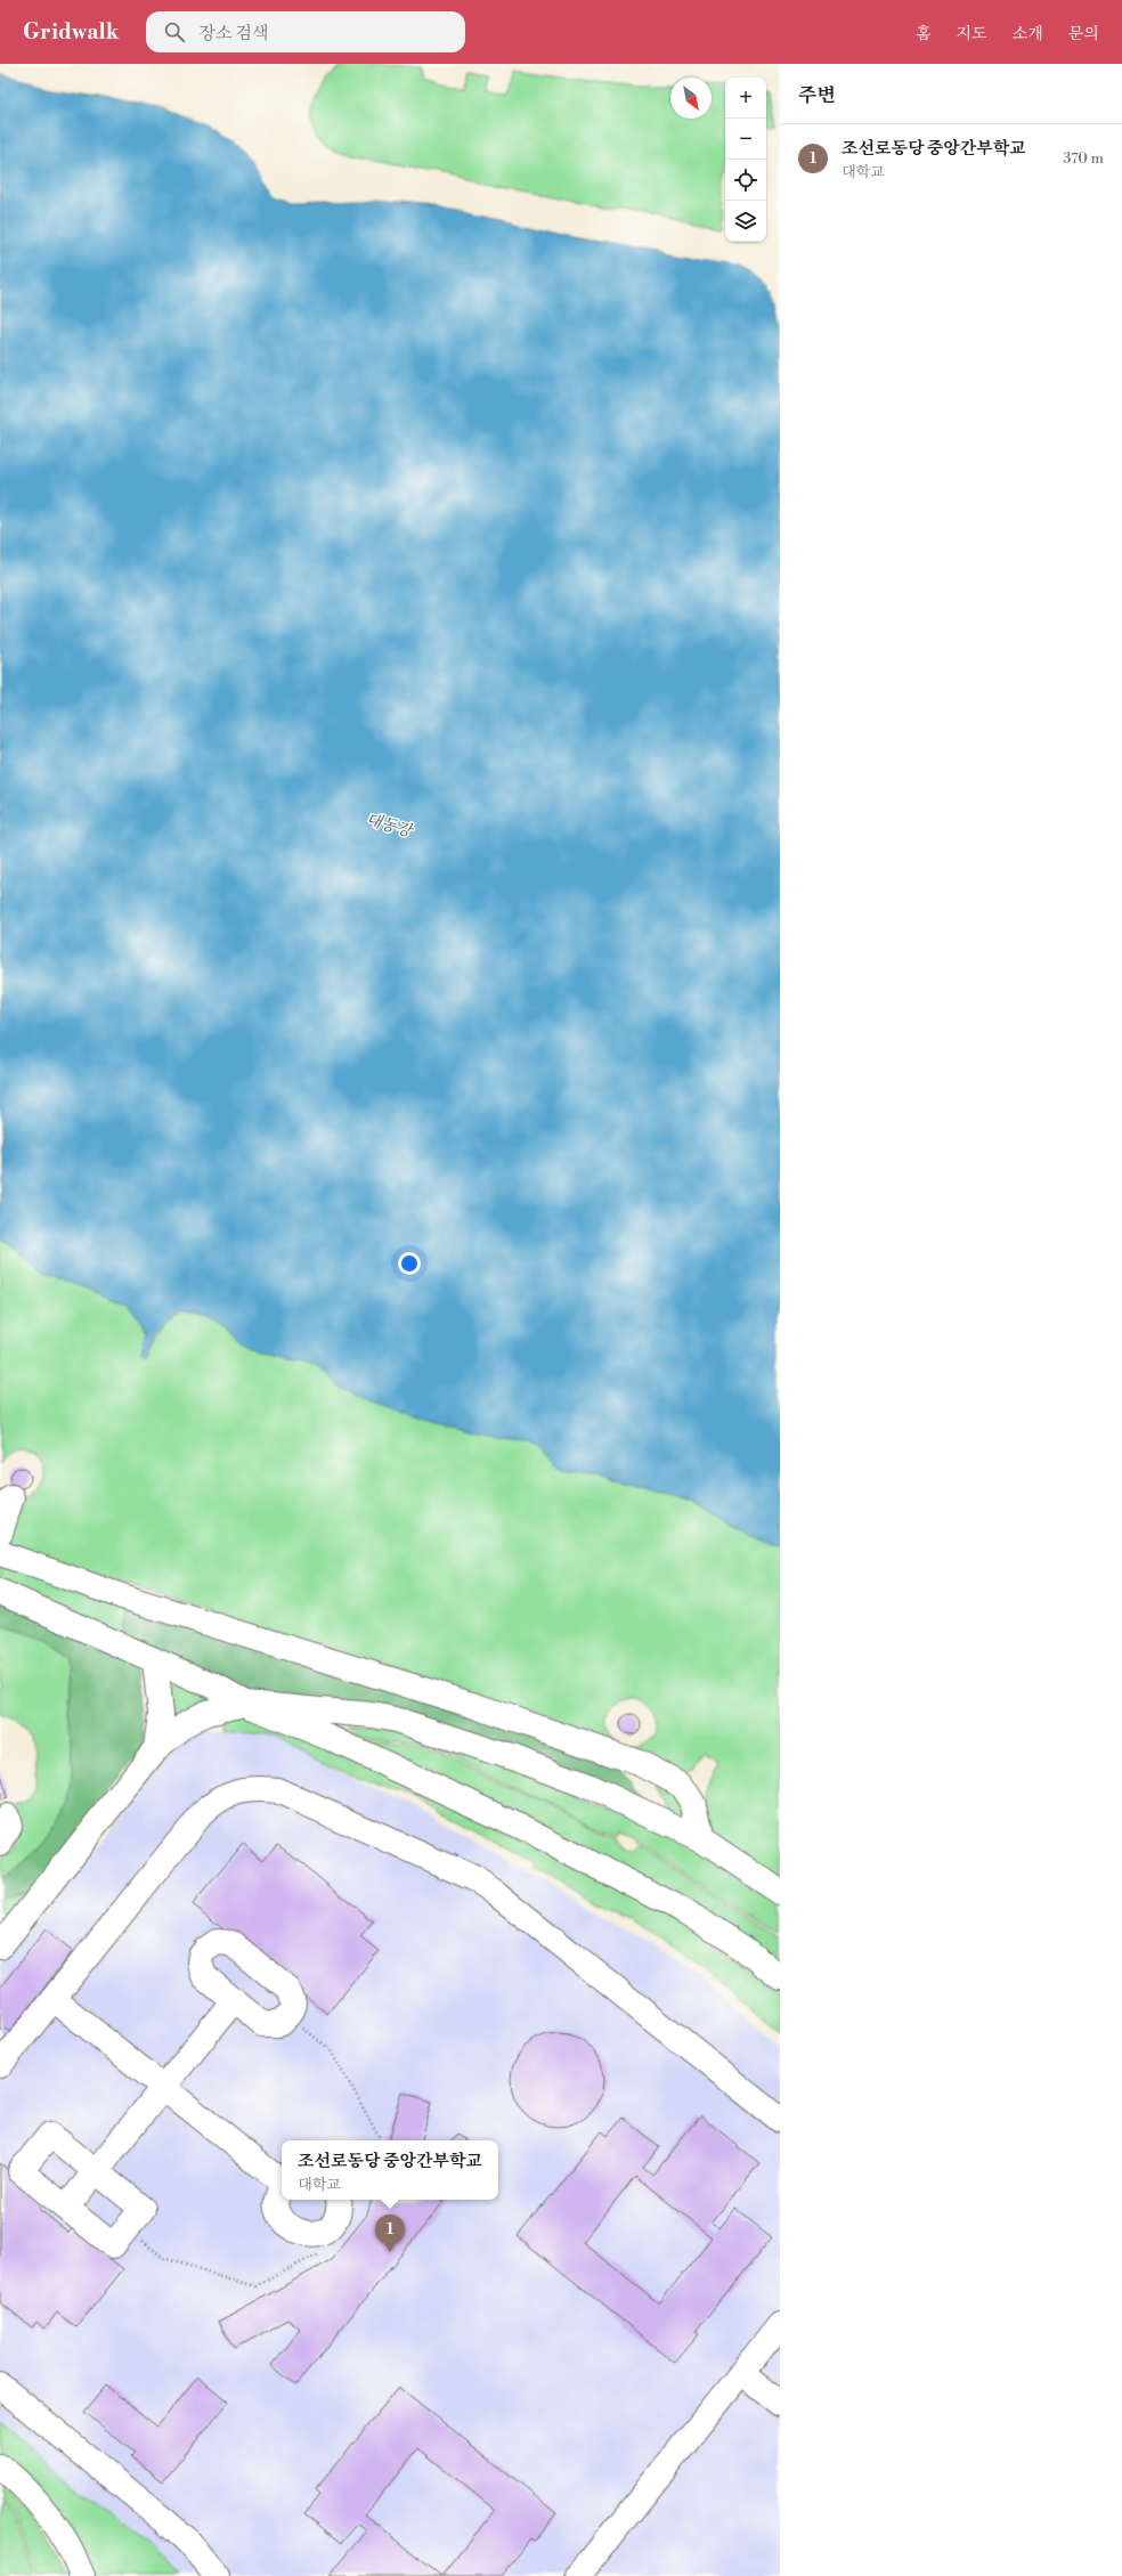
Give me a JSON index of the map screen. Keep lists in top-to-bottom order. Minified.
{"water":["대동강"],"north":"bottom right","page":{"header":"Gridwalk","search":"장소 검색","nav":["홈","지도","소개","문의"],"heading":"주변","map_buttons":["+","−"],"list":[{"mark":"1","name":"조선로동당 중앙간부학교","note":"대학교","value":"370 m"}],"popup":["조선로동당 중앙간부학교","대학교"],"pins":"1"}}
